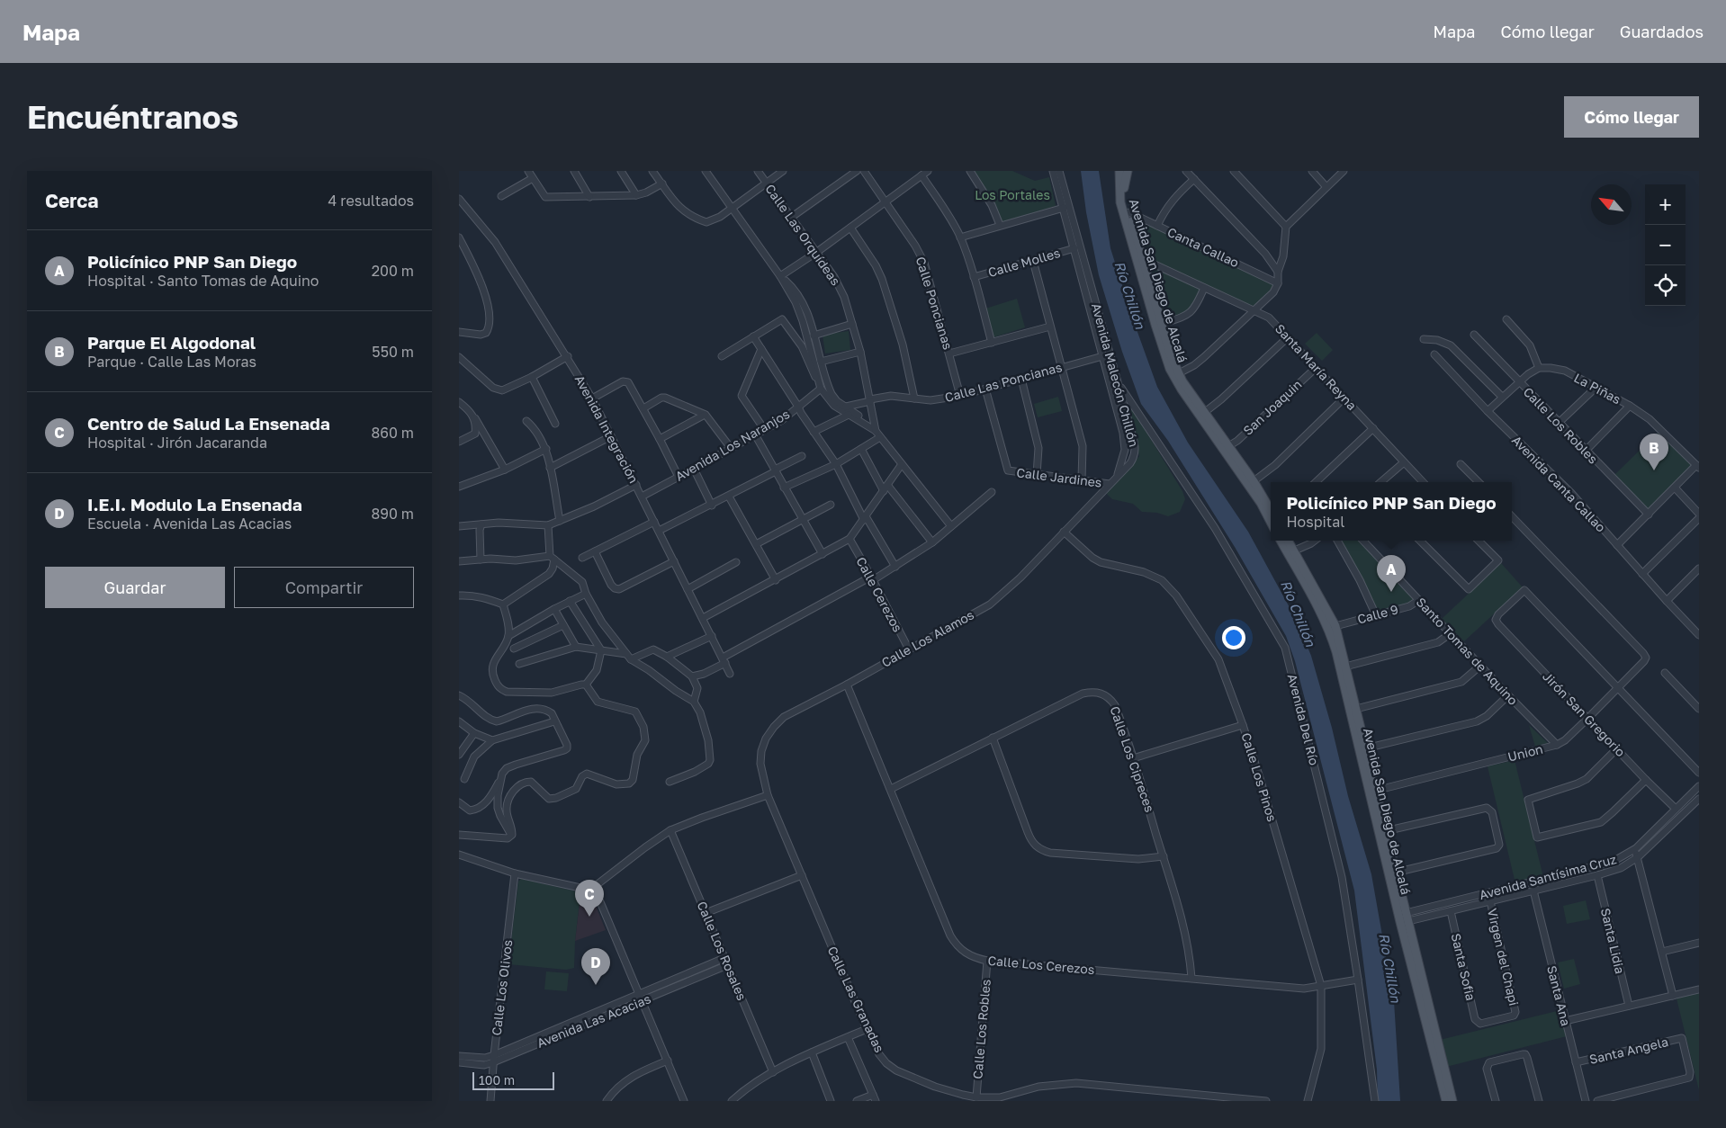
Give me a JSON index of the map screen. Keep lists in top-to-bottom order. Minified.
{"streets":{"main road":["Avenida San Diego de Alcalá"],"street":["Calle Las Orquídeas","Canta Callao","Calle Molles","Calle Poncianas","Santa María Reyna","Avenida Malecón Chillón","Calle Las Poncianas","La Piñas","San Joaquin","Calle Los Robles","Avenida Integración","Avenida Los Naranjos","Calle Jardines","Avenida Canta Callao","Calle Cerezos","Calle 9","Calle Los Alamos","Santo Tomas de Aquino","Jirón San Gregorio","Avenida Del Río","Union","Calle Los Cipreces","Calle Los Pinos","Avenida Santísima Cruz","Santa Lidia","Calle Los Rosales","Virgen del Chapi","Calle Los Cerezos","Santa Sofia","Calle Los Olivos","Santa Ana","Calle Las Granadas","Avenida Las Acacias","Santa Angela"]},"crossings":[["Calle Las Orquídeas","Calle Las Poncianas"],["Canta Callao","Avenida San Diego de Alcalá"],["Calle Molles","Avenida Malecón Chillón"],["Avenida San Diego de Alcalá","Santa María Reyna"],["Avenida San Diego de Alcalá","San Joaquin"],["Avenida San Diego de Alcalá","Calle 9"],["Avenida San Diego de Alcalá","Union"],["Avenida San Diego de Alcalá","Avenida Santísima Cruz"],["Calle Poncianas","Calle Las Poncianas"],["Santa María Reyna","San Joaquin"],["Avenida Malecón Chillón","Calle Las Poncianas"],["Avenida Malecón Chillón","Calle Los Alamos"],["Avenida Malecón Chillón","Avenida Del Río"],["Calle Las Poncianas","Calle Jardines"],["Calle Los Robles","Calle Los Cerezos"],["Calle Los Robles","Calle Las Granadas"],["Avenida Integración","Avenida Los Naranjos"],["Calle Jardines","Calle Los Alamos"],["Calle Cerezos","Calle Los Alamos"],["Calle 9","Santo Tomas de Aquino"],["Calle Los Alamos","Calle Los Pinos"],["Calle Los Alamos","Calle Los Cerezos"],["Calle Los Alamos","Calle Las Granadas"],["Santo Tomas de Aquino","Union"],["Jirón San Gregorio","Union"],["Jirón San Gregorio","Avenida Santísima Cruz"],["Avenida Del Río","Calle Los Cerezos"],["Calle Los Cipreces","Calle Los Cerezos"],["Calle Los Pinos","Calle Los Cerezos"],["Avenida Santísima Cruz","Santa Lidia"],["Avenida Santísima Cruz","Virgen del Chapi"],["Avenida Santísima Cruz","Santa Sofia"],["Avenida Santísima Cruz","Santa Ana"],["Calle Los Rosales","Avenida Las Acacias"],["Virgen del Chapi","Santa Sofia"],["Calle Los Olivos","Avenida Las Acacias"],["Santa Ana","Santa Angela"]],"water":["Río Chillón"],"parks":["Los Portales"],"scale_bar":"100 m","north":"top left","page":{"header":"Mapa","nav":["Mapa","Cómo llegar","Guardados"],"buttons":["Cómo llegar",["Guardar","Compartir"]],"title":"Encuéntranos","heading":["Cerca","4 resultados"],"map_buttons":["+","−"],"list":[{"mark":"A","name":"Policínico PNP San Diego","note":"Hospital · Santo Tomas de Aquino","value":"200 m"},{"mark":"B","name":"Parque El Algodonal","note":"Parque · Calle Las Moras","value":"550 m"},{"mark":"C","name":"Centro de Salud La Ensenada","note":"Hospital · Jirón Jacaranda","value":"860 m"},{"mark":"D","name":"I.E.I. Modulo La Ensenada","note":"Escuela · Avenida Las Acacias","value":"890 m"}],"pins":["B","A","C","D"],"popup":["Policínico PNP San Diego","Hospital"],"scale":"100 m"}}
